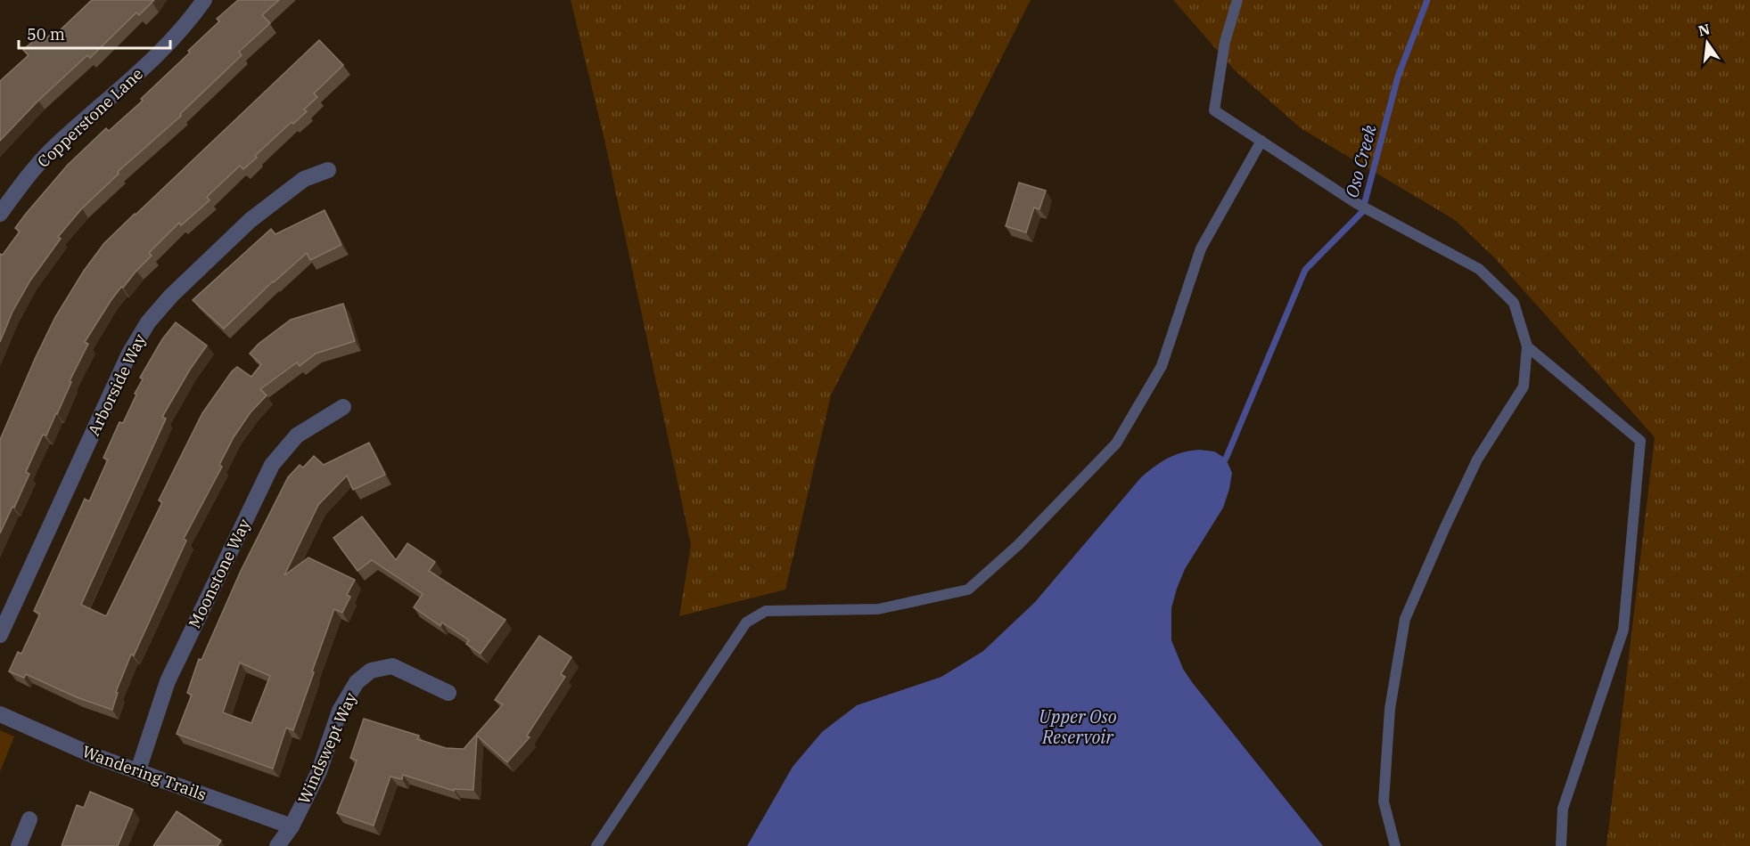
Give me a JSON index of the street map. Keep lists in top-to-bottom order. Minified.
{"streets":{"street":["Copperstone Lane","Arborside Way","Moonstone Way","Windswept Way","Wandering Trails"]},"crossings":[["Moonstone Way","Wandering Trails"],["Windswept Way","Wandering Trails"]],"water":["Oso Creek","Upper Oso Reservoir"],"scale_bar":"50 m","north":"top"}
